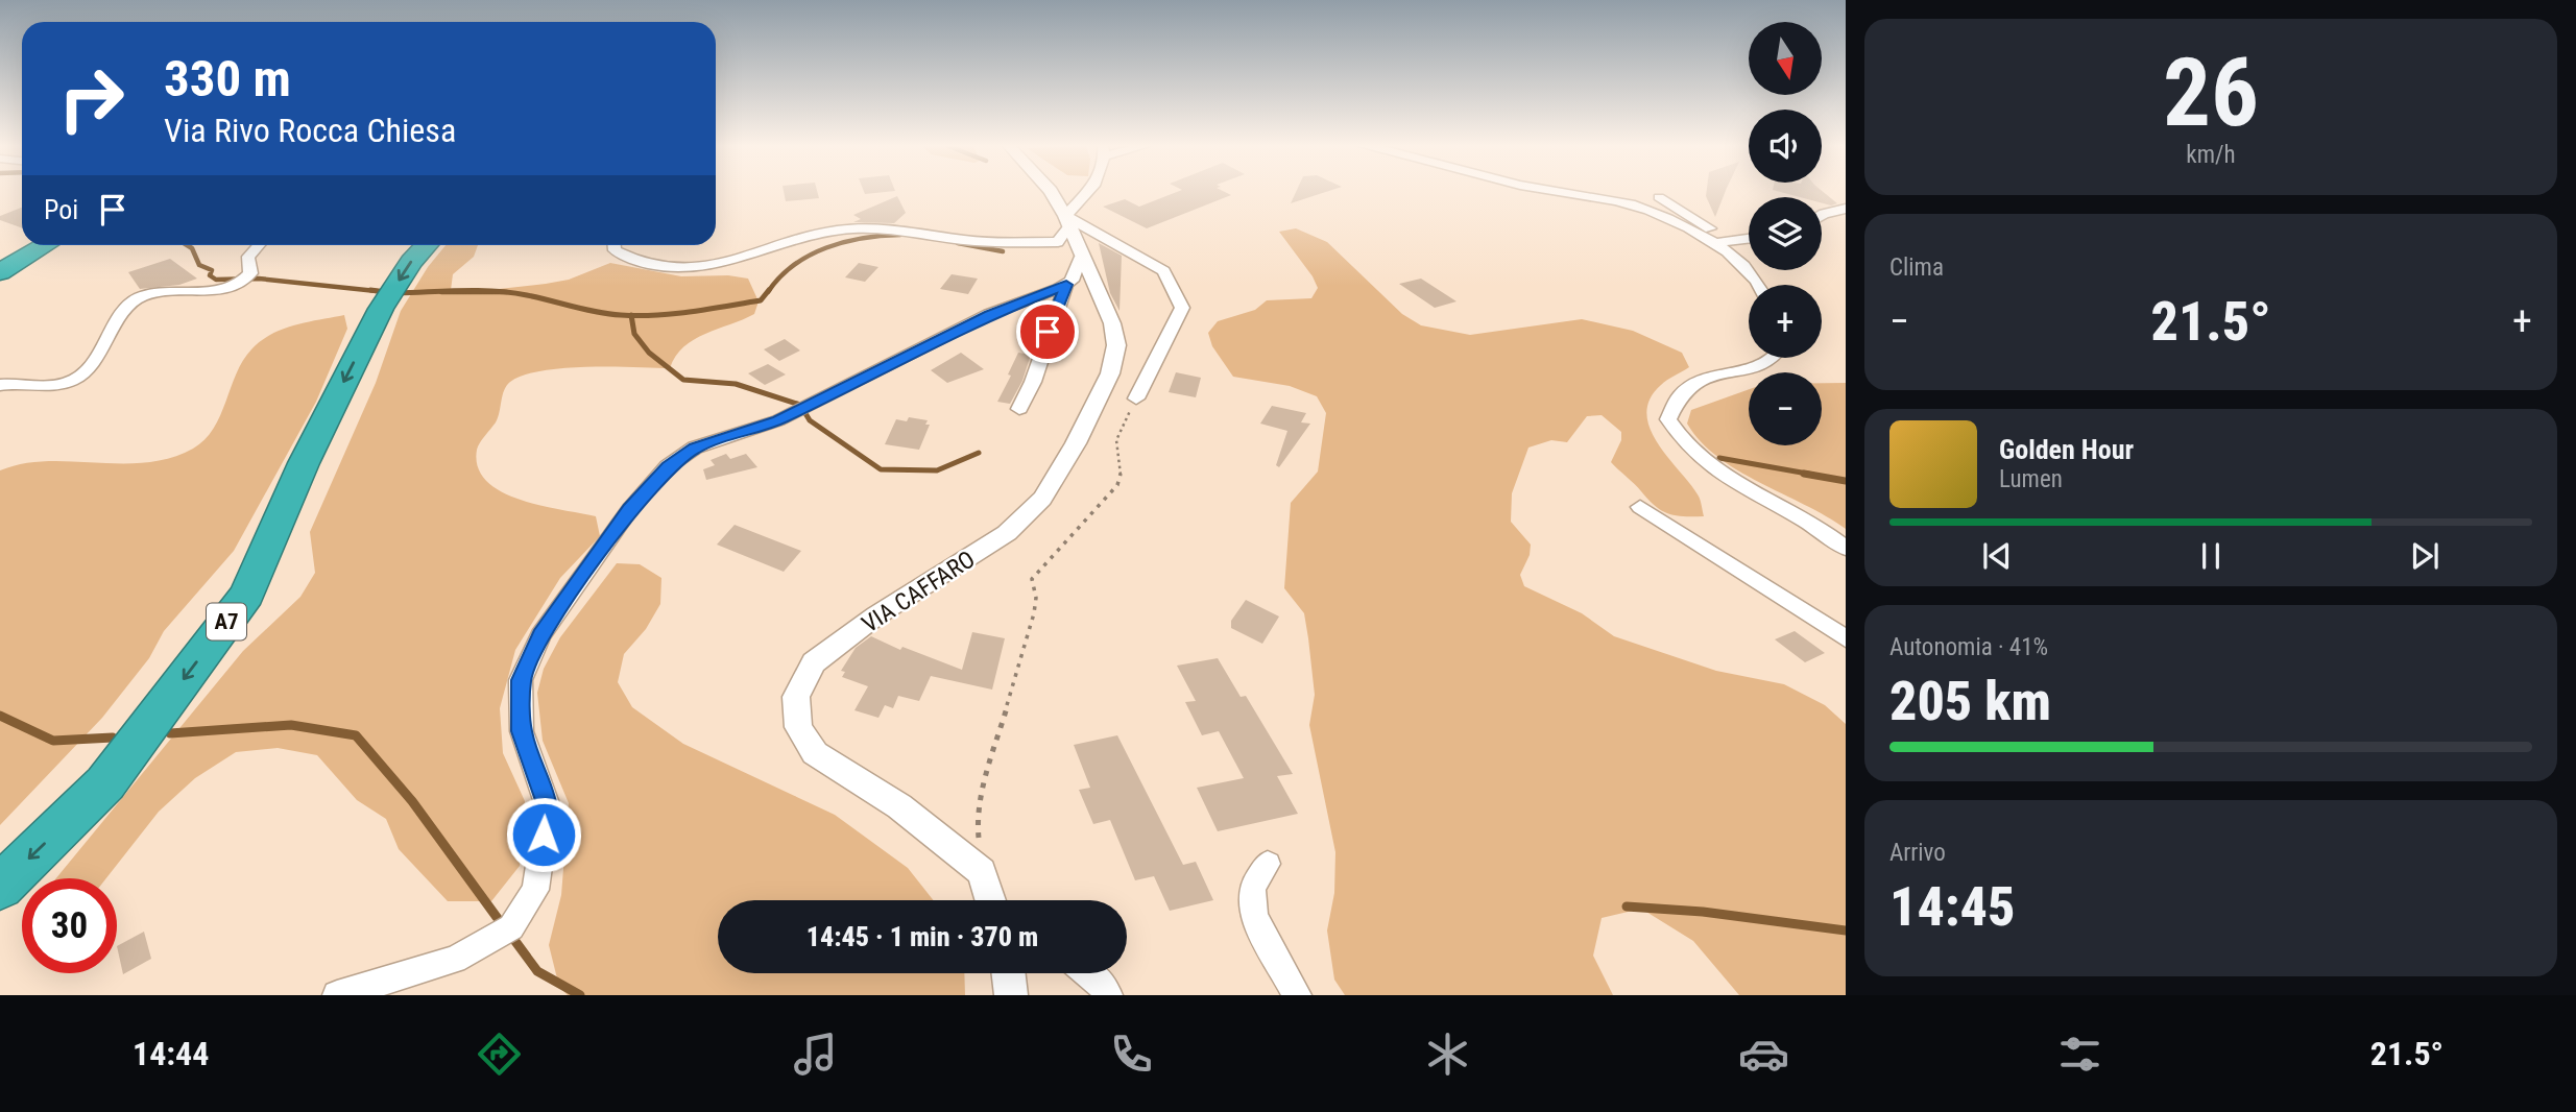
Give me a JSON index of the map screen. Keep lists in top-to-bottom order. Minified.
{"streets":{"highway":["A7"],"street":["VIA CAFFARO"]},"north":"bottom","page":{"tile":[["26","km/h"],"Clima",["Autonomia · 41%","205 km"],["Arrivo","14:45"]],"map_buttons":["+","−"],"turn":["330 m","Via Rivo Rocca Chiesa"],"then":"Poi","heat":["−","21.5°","+"],"song":["Golden Hour","Lumen"],"limit":"30","trip":"14:45 · 1 min · 370 m","tabs":["14:44","21.5°"]}}
